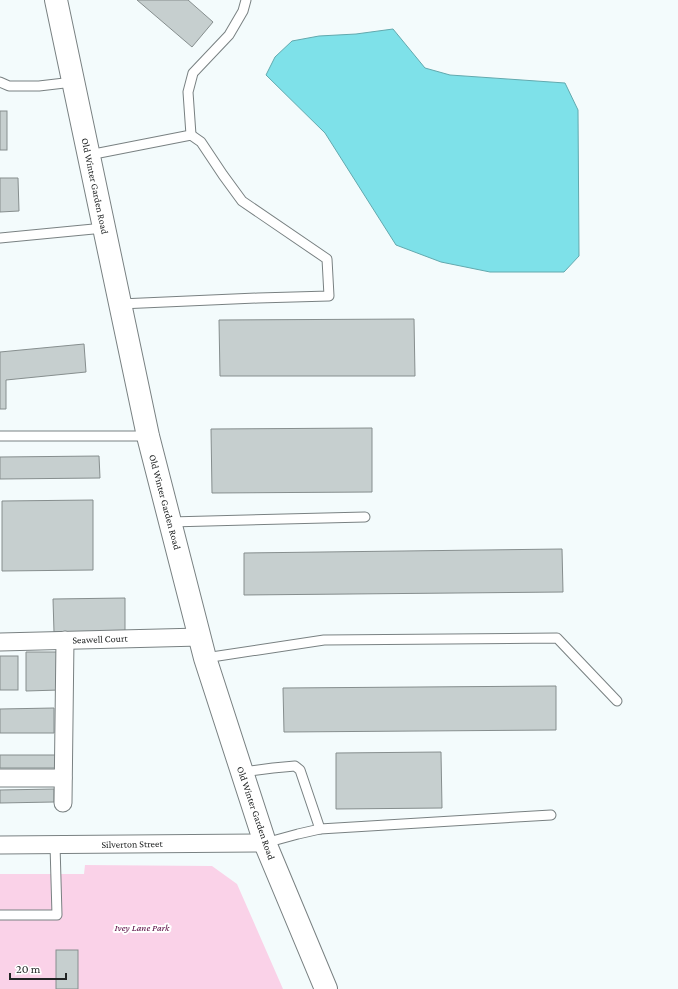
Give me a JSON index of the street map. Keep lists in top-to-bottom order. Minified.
{"streets":{"main road":["Old Winter Garden Road"],"street":["Seawell Court","Silverton Street"]},"crossings":[["Old Winter Garden Road","Seawell Court"],["Old Winter Garden Road","Silverton Street"]],"parks":["Ivey Lane Park"],"scale_bar":"20 m"}
